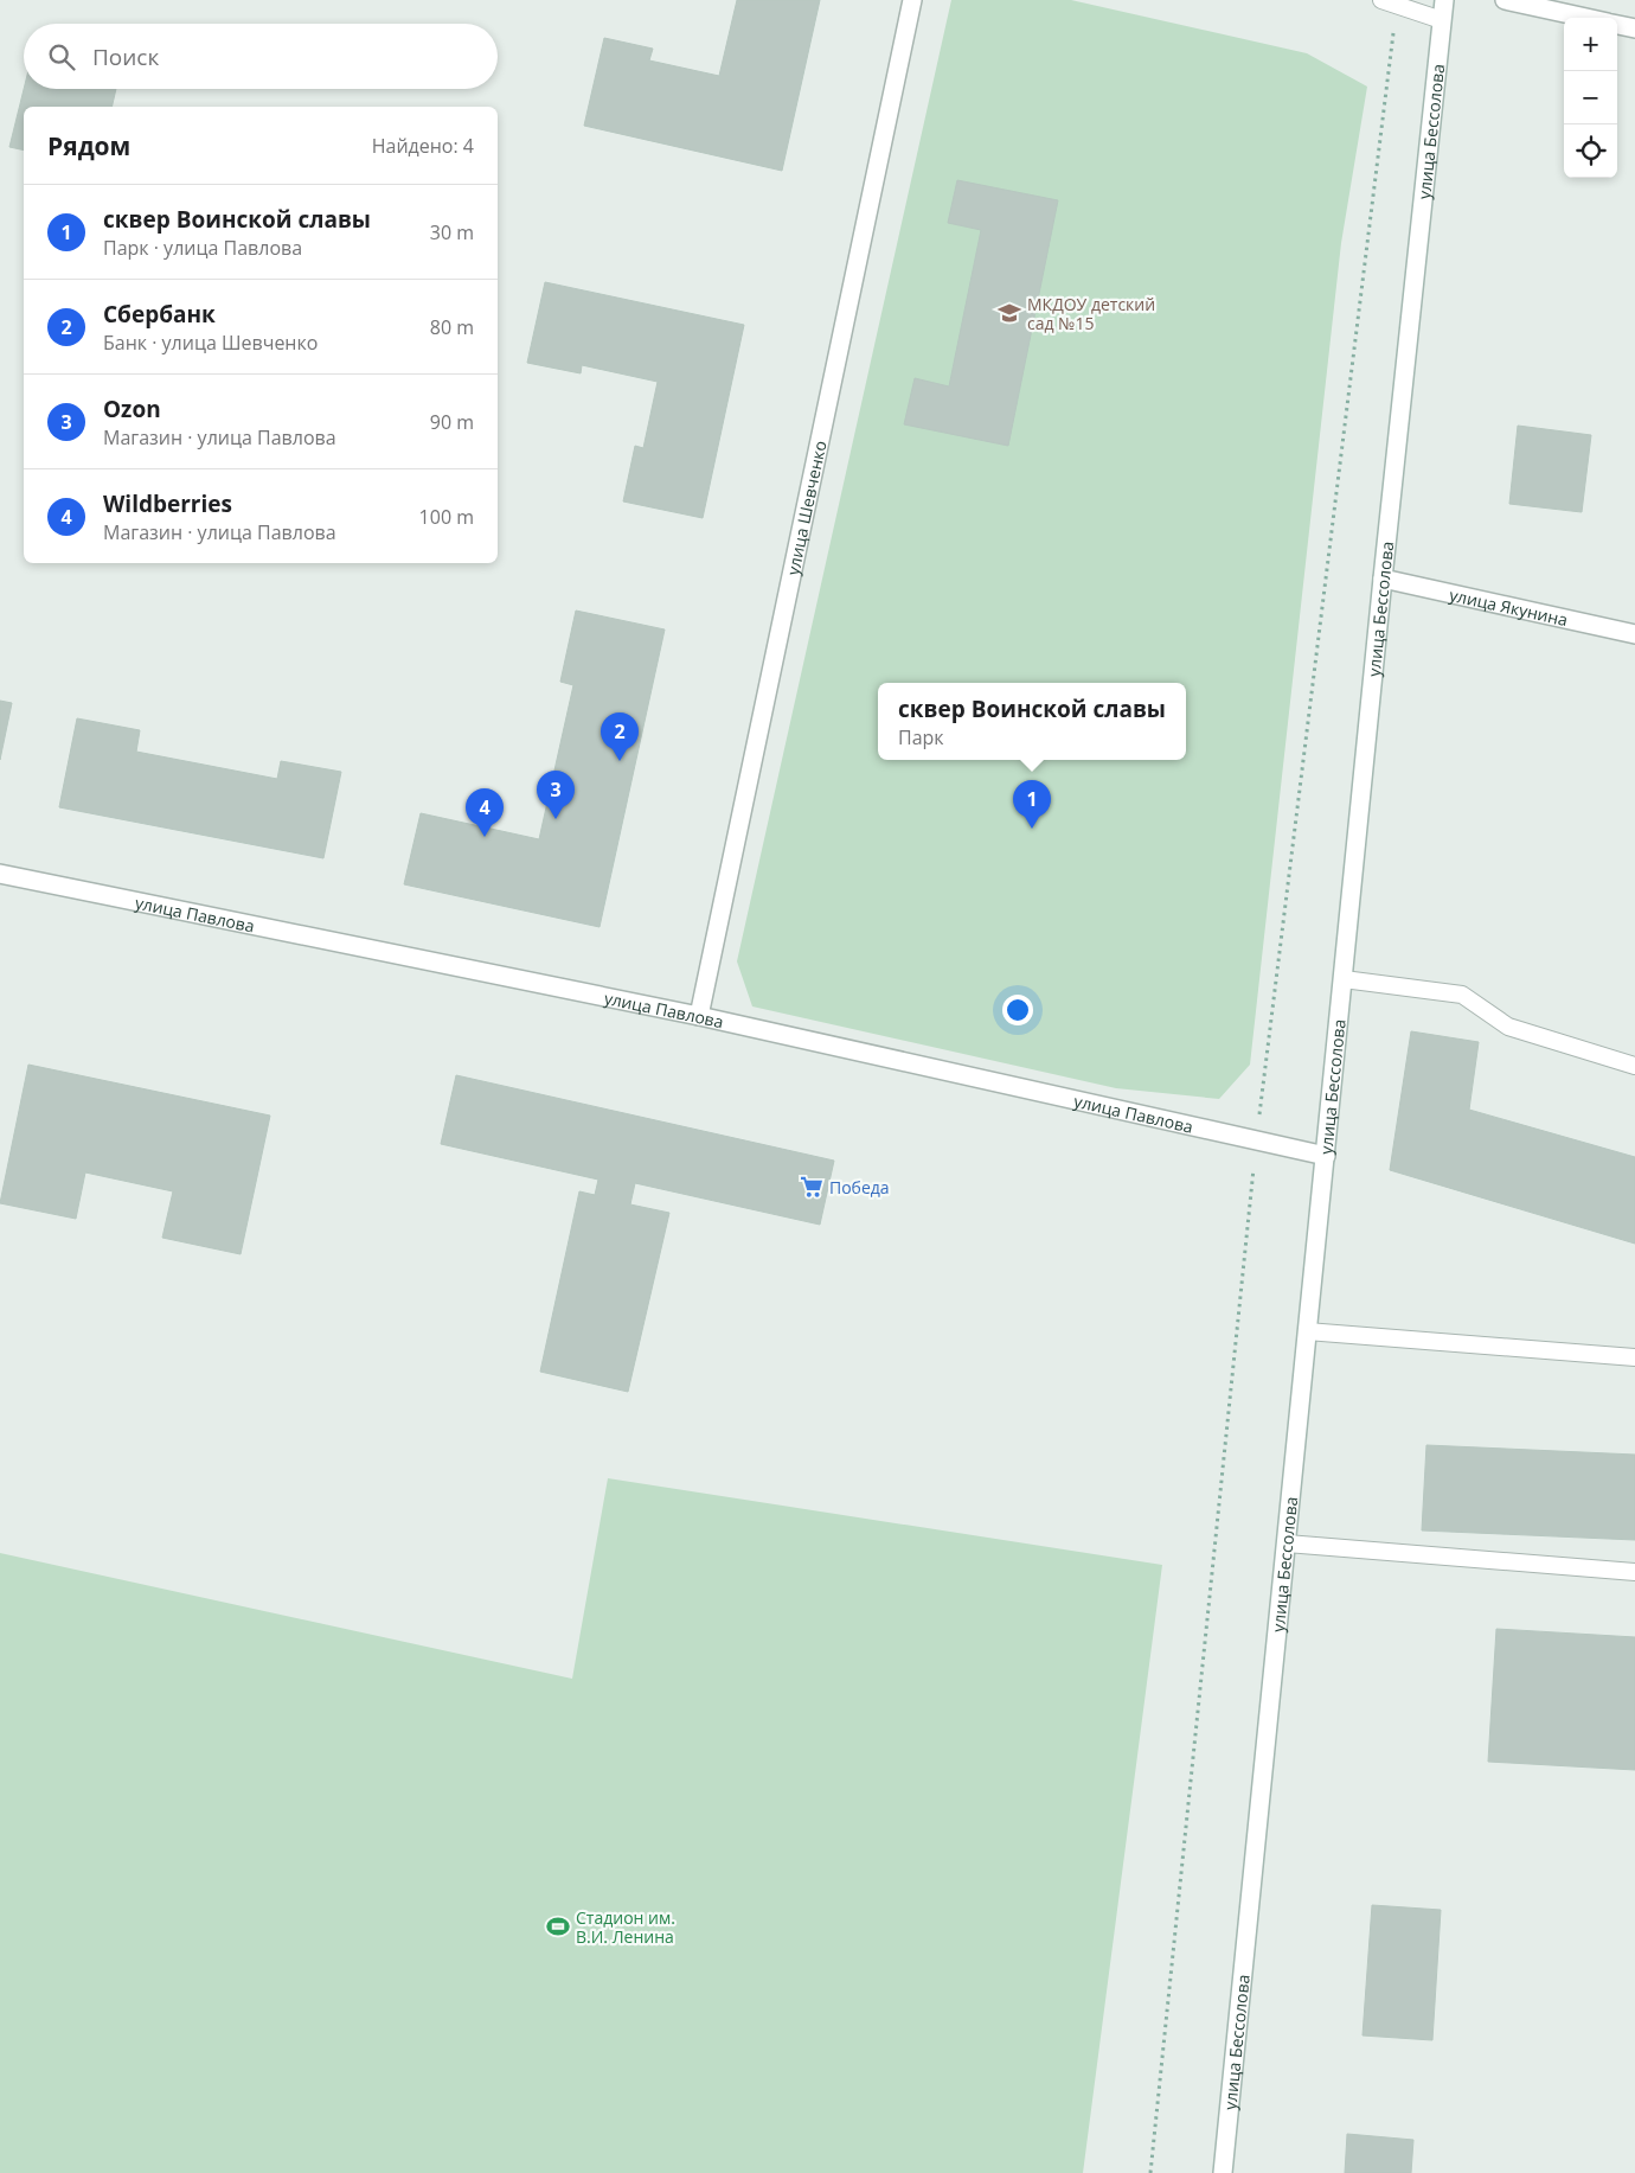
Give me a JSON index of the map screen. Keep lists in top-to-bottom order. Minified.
{"streets":{"street":["улица Бессолова","улица Шевченко","улица Якунина","улица Павлова"]},"crossings":[["улица Бессолова","улица Якунина"],["улица Бессолова","улица Павлова"],["улица Шевченко","улица Павлова"]],"places":{"school or university":["МКДОУ детский сад №15"],"supermarket":["Победа"],"sports":["Стадион им. В.И. Ленина"]},"page":{"map_buttons":["+","−"],"search":"Поиск","heading":["Рядом","Найдено: 4"],"list":[{"mark":"1","name":"сквер Воинской славы","note":"Парк · улица Павлова","value":"30 m"},{"mark":"2","name":"Сбербанк","note":"Банк · улица Шевченко","value":"80 m"},{"mark":"3","name":"Ozon","note":"Магазин · улица Павлова","value":"90 m"},{"mark":"4","name":"Wildberries","note":"Магазин · улица Павлова","value":"100 m"}],"popup":["сквер Воинской славы","Парк"],"pins":["2","3","1","4"]}}
